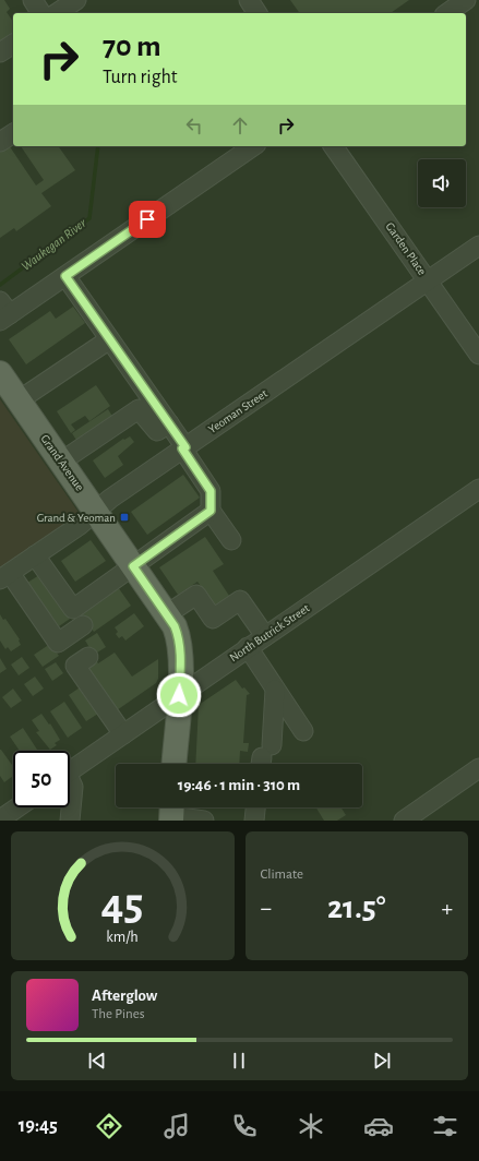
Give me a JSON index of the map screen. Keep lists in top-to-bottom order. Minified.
{"streets":{"main road":["Grand Avenue"],"street":["Garden Place","Yeoman Street","North Butrick Street"]},"crossings":[["Garden Place","Yeoman Street"],["Yeoman Street","Grand Avenue"],["Grand Avenue","North Butrick Street"]],"water":["Waukegan River"],"places":{"transit":["Grand & Yeoman"]},"page":{"turn":["70 m","Turn right"],"limit":"50","trip":"19:46 · 1 min · 310 m","tile":"Climate","heat":["−","21.5°","+"],"song":["Afterglow","The Pines"],"tabs":"19:45","gauge":["45","km/h"]}}
